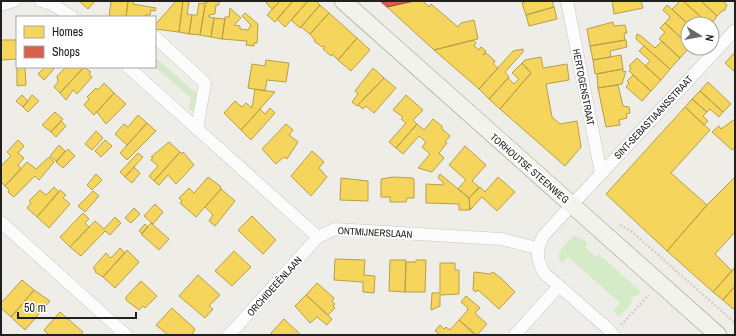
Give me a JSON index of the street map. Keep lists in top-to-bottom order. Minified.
{"streets":{"main road":["TORHOUTSE STEENWEG"],"street":["HERTOGENSTRAAT","SINT-SEBASTIAANSSTRAAT","ONTMIJNERSLAAN","ORCHIDEEËNLAAN"]},"crossings":[["HERTOGENSTRAAT","SINT-SEBASTIAANSSTRAAT"],["SINT-SEBASTIAANSSTRAAT","TORHOUTSE STEENWEG"],["ONTMIJNERSLAAN","ORCHIDEEËNLAAN"]],"legend":["Homes","Shops"],"scale_bar":"50 m","north":"right"}
